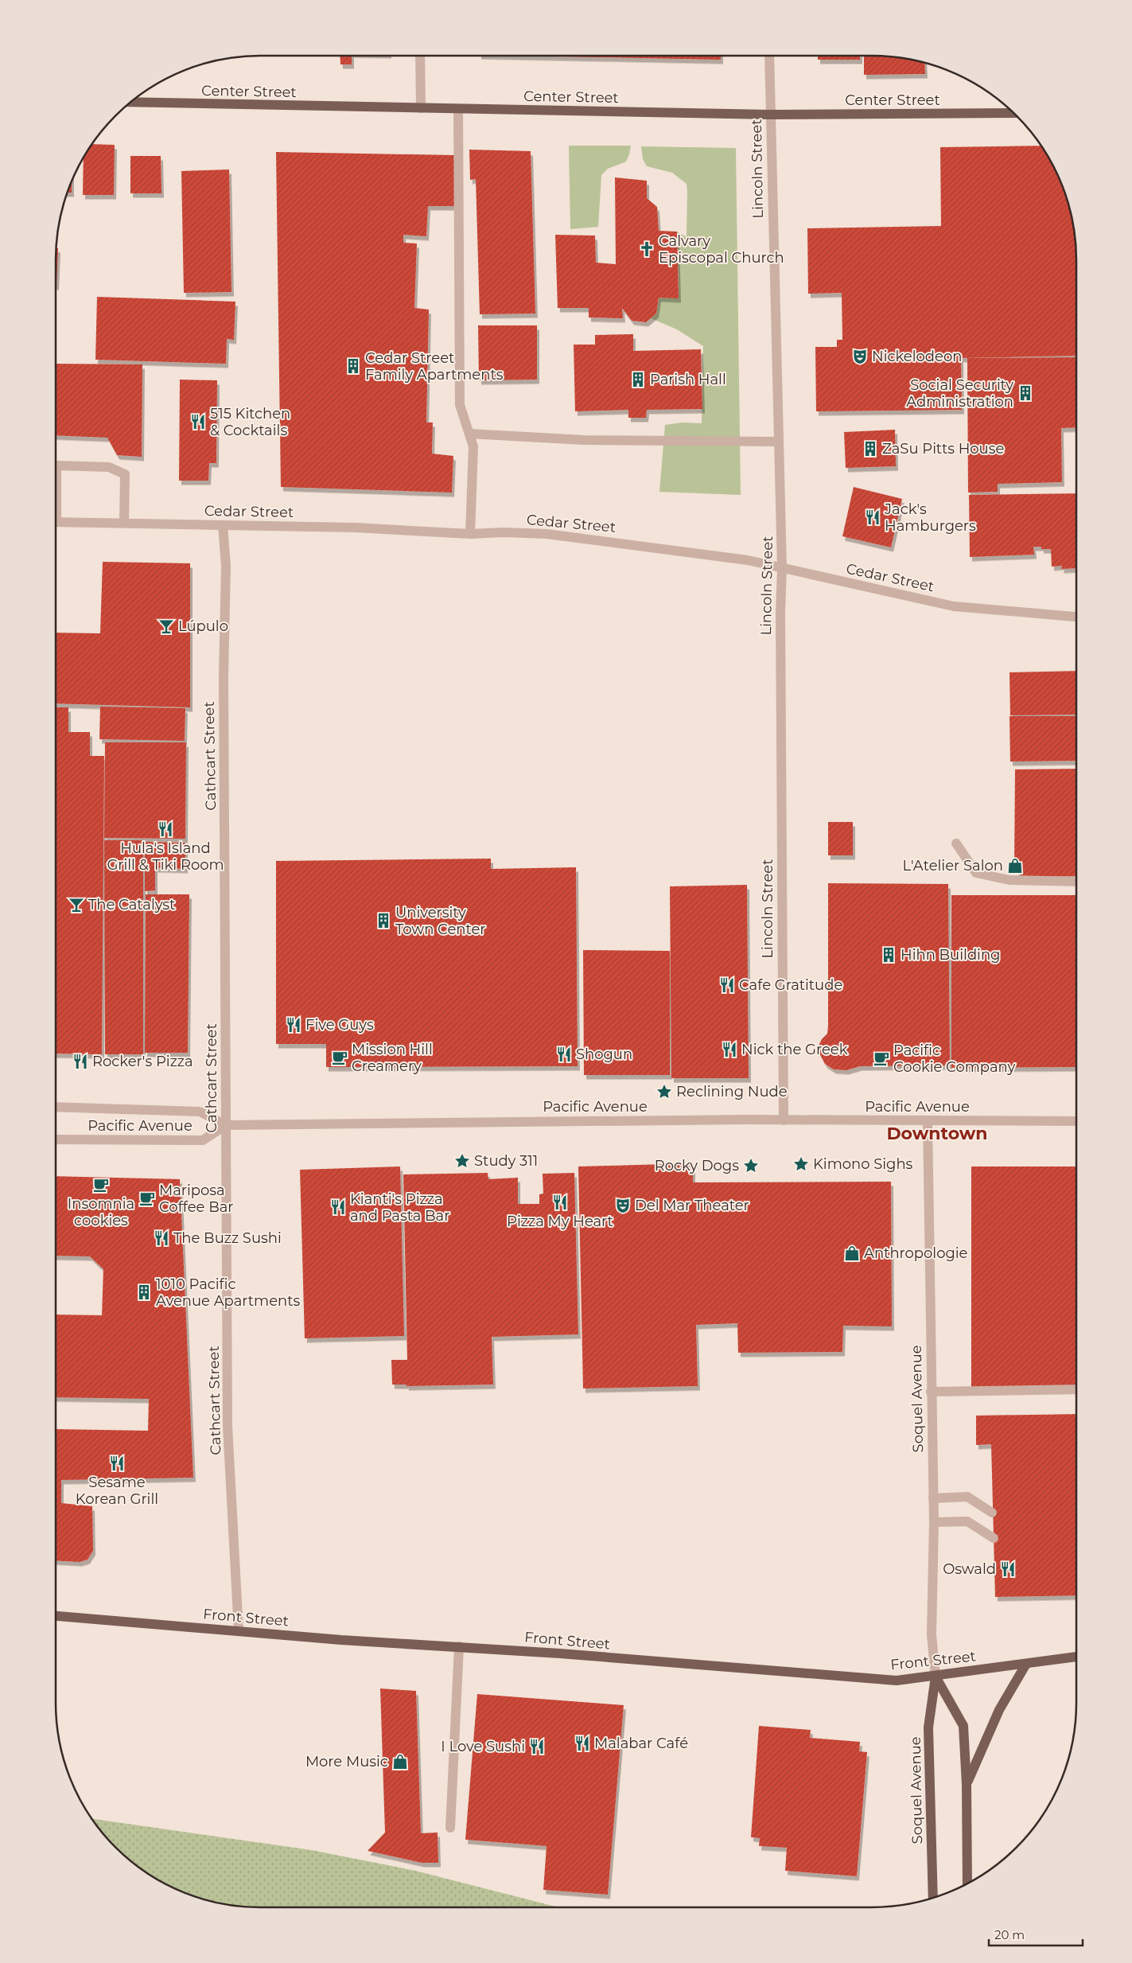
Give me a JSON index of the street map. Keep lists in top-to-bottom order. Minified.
{"streets":{"main road":["Center Street","Soquel Avenue","Front Street"],"street":["Lincoln Street","Cedar Street","Cathcart Street","Pacific Avenue"]},"crossings":[["Center Street","Lincoln Street"],["Lincoln Street","Cedar Street"],["Lincoln Street","Pacific Avenue"],["Cedar Street","Cathcart Street"],["Cathcart Street","Pacific Avenue"],["Cathcart Street","Front Street"],["Pacific Avenue","Soquel Avenue"],["Soquel Avenue","Front Street"]],"districts":["Downtown"],"places":{"church":["Calvary Episcopal Church"],"theatre":["Nickelodeon","Del Mar Theater"],"building":["Cedar Street Family Apartments","Parish Hall","Social Security Administration","ZaSu Pitts House","University Town Center","Hihn Building","1010 Pacific Avenue Apartments"],"restaurant":["515 Kitchen & Cocktails","Jack's Hamburgers","Hula's Island Grill & Tiki Room","Cafe Gratitude","Five Guys","Nick the Greek","Shogun","Rocker's Pizza","Pizza My Heart","Kianti's Pizza and Pasta Bar","The Buzz Sushi","Sesame Korean Grill","Oswald","Malabar Café","I Love Sushi"],"bar":["Lúpulo","The Catalyst"],"shop":["L'Atelier Salon","Anthropologie","More Music"],"cafe":["Mission Hill Creamery","Pacific Cookie Company","Insomnia cookies","Mariposa Coffee Bar"],"place":["Reclining Nude","Study 311","Kimono Sighs","Rocky Dogs"]},"scale_bar":"20 m"}
